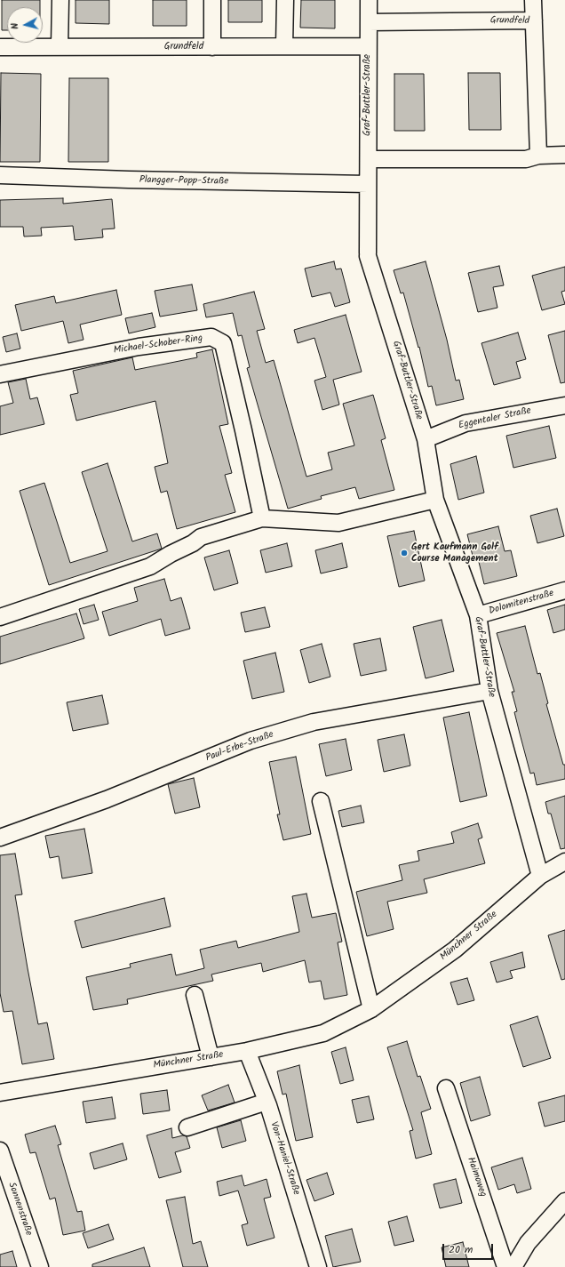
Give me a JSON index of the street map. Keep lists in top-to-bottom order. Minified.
{"streets":{"street":["Grundfeld","Graf-Buttler-Straße","Plangger-Popp-Straße","Michael-Schober-Ring","Eggentaler Straße","Dolomitenstraße","Paul-Erbe-Straße","Münchner Straße","Von-Haniel-Straße","Haimoweg","Sonnenstraße"]},"crossings":[["Grundfeld","Graf-Buttler-Straße"],["Graf-Buttler-Straße","Plangger-Popp-Straße"],["Graf-Buttler-Straße","Eggentaler Straße"],["Graf-Buttler-Straße","Dolomitenstraße"],["Graf-Buttler-Straße","Paul-Erbe-Straße"],["Graf-Buttler-Straße","Münchner Straße"],["Münchner Straße","Von-Haniel-Straße"]],"places":["Gert Kaufmann Golf Course Management"],"scale_bar":"20 m","north":"left"}
